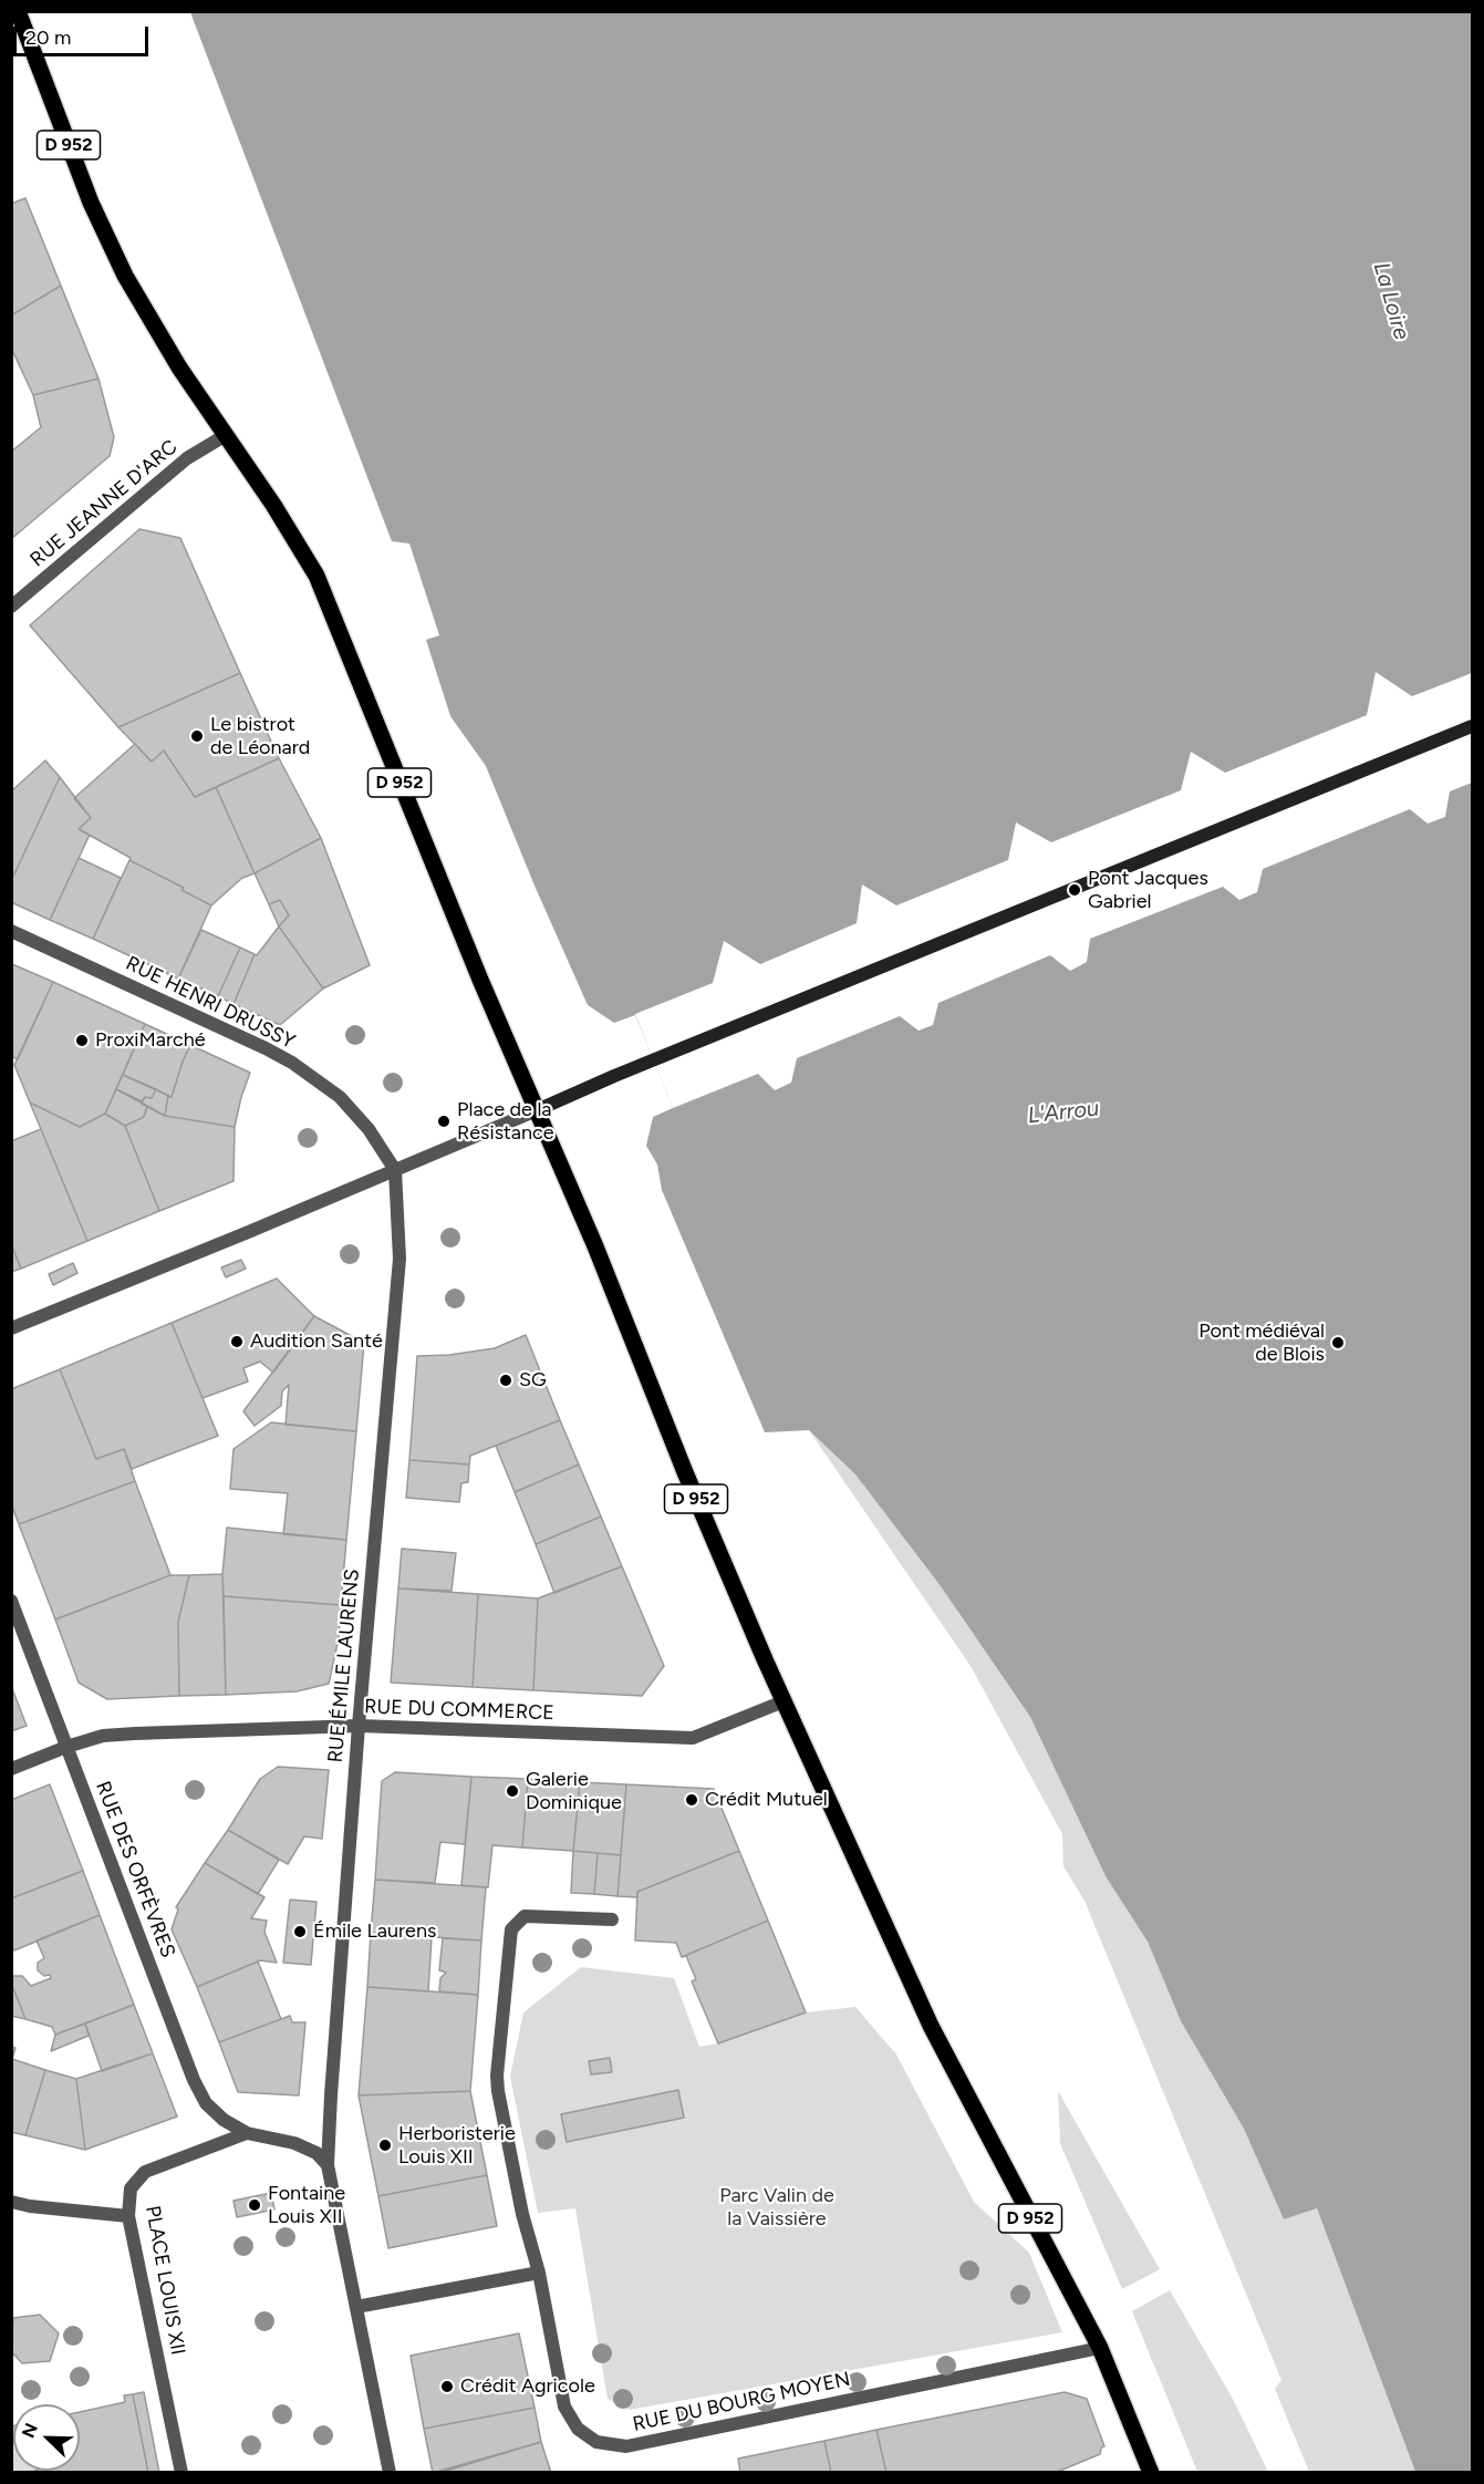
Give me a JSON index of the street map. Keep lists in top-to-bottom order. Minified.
{"streets":{"main road":["D 952"],"street":["RUE JEANNE D'ARC","RUE HENRI DRUSSY","RUE ÉMILE LAURENS","RUE DU COMMERCE","RUE DES ORFÈVRES","PLACE LOUIS XII","RUE DU BOURG MOYEN"]},"crossings":[["D 952","RUE JEANNE D'ARC"],["D 952","RUE DU COMMERCE"],["D 952","RUE DU BOURG MOYEN"],["RUE HENRI DRUSSY","RUE ÉMILE LAURENS"],["RUE ÉMILE LAURENS","RUE DU COMMERCE"],["RUE DU COMMERCE","RUE DES ORFÈVRES"],["RUE DES ORFÈVRES","PLACE LOUIS XII"]],"water":["La Loire","L'Arrou"],"parks":["Parc Valin de la Vaissière"],"places":["Le bistrot de Léonard","Pont Jacques Gabriel","ProxiMarché","Place de la Résistance","Audition Santé","Pont médiéval de Blois","SG","Galerie Dominique","Crédit Mutuel","Émile Laurens","Herboristerie Louis XII","Fontaine Louis XII","Crédit Agricole"],"scale_bar":"20 m","north":"top left"}
